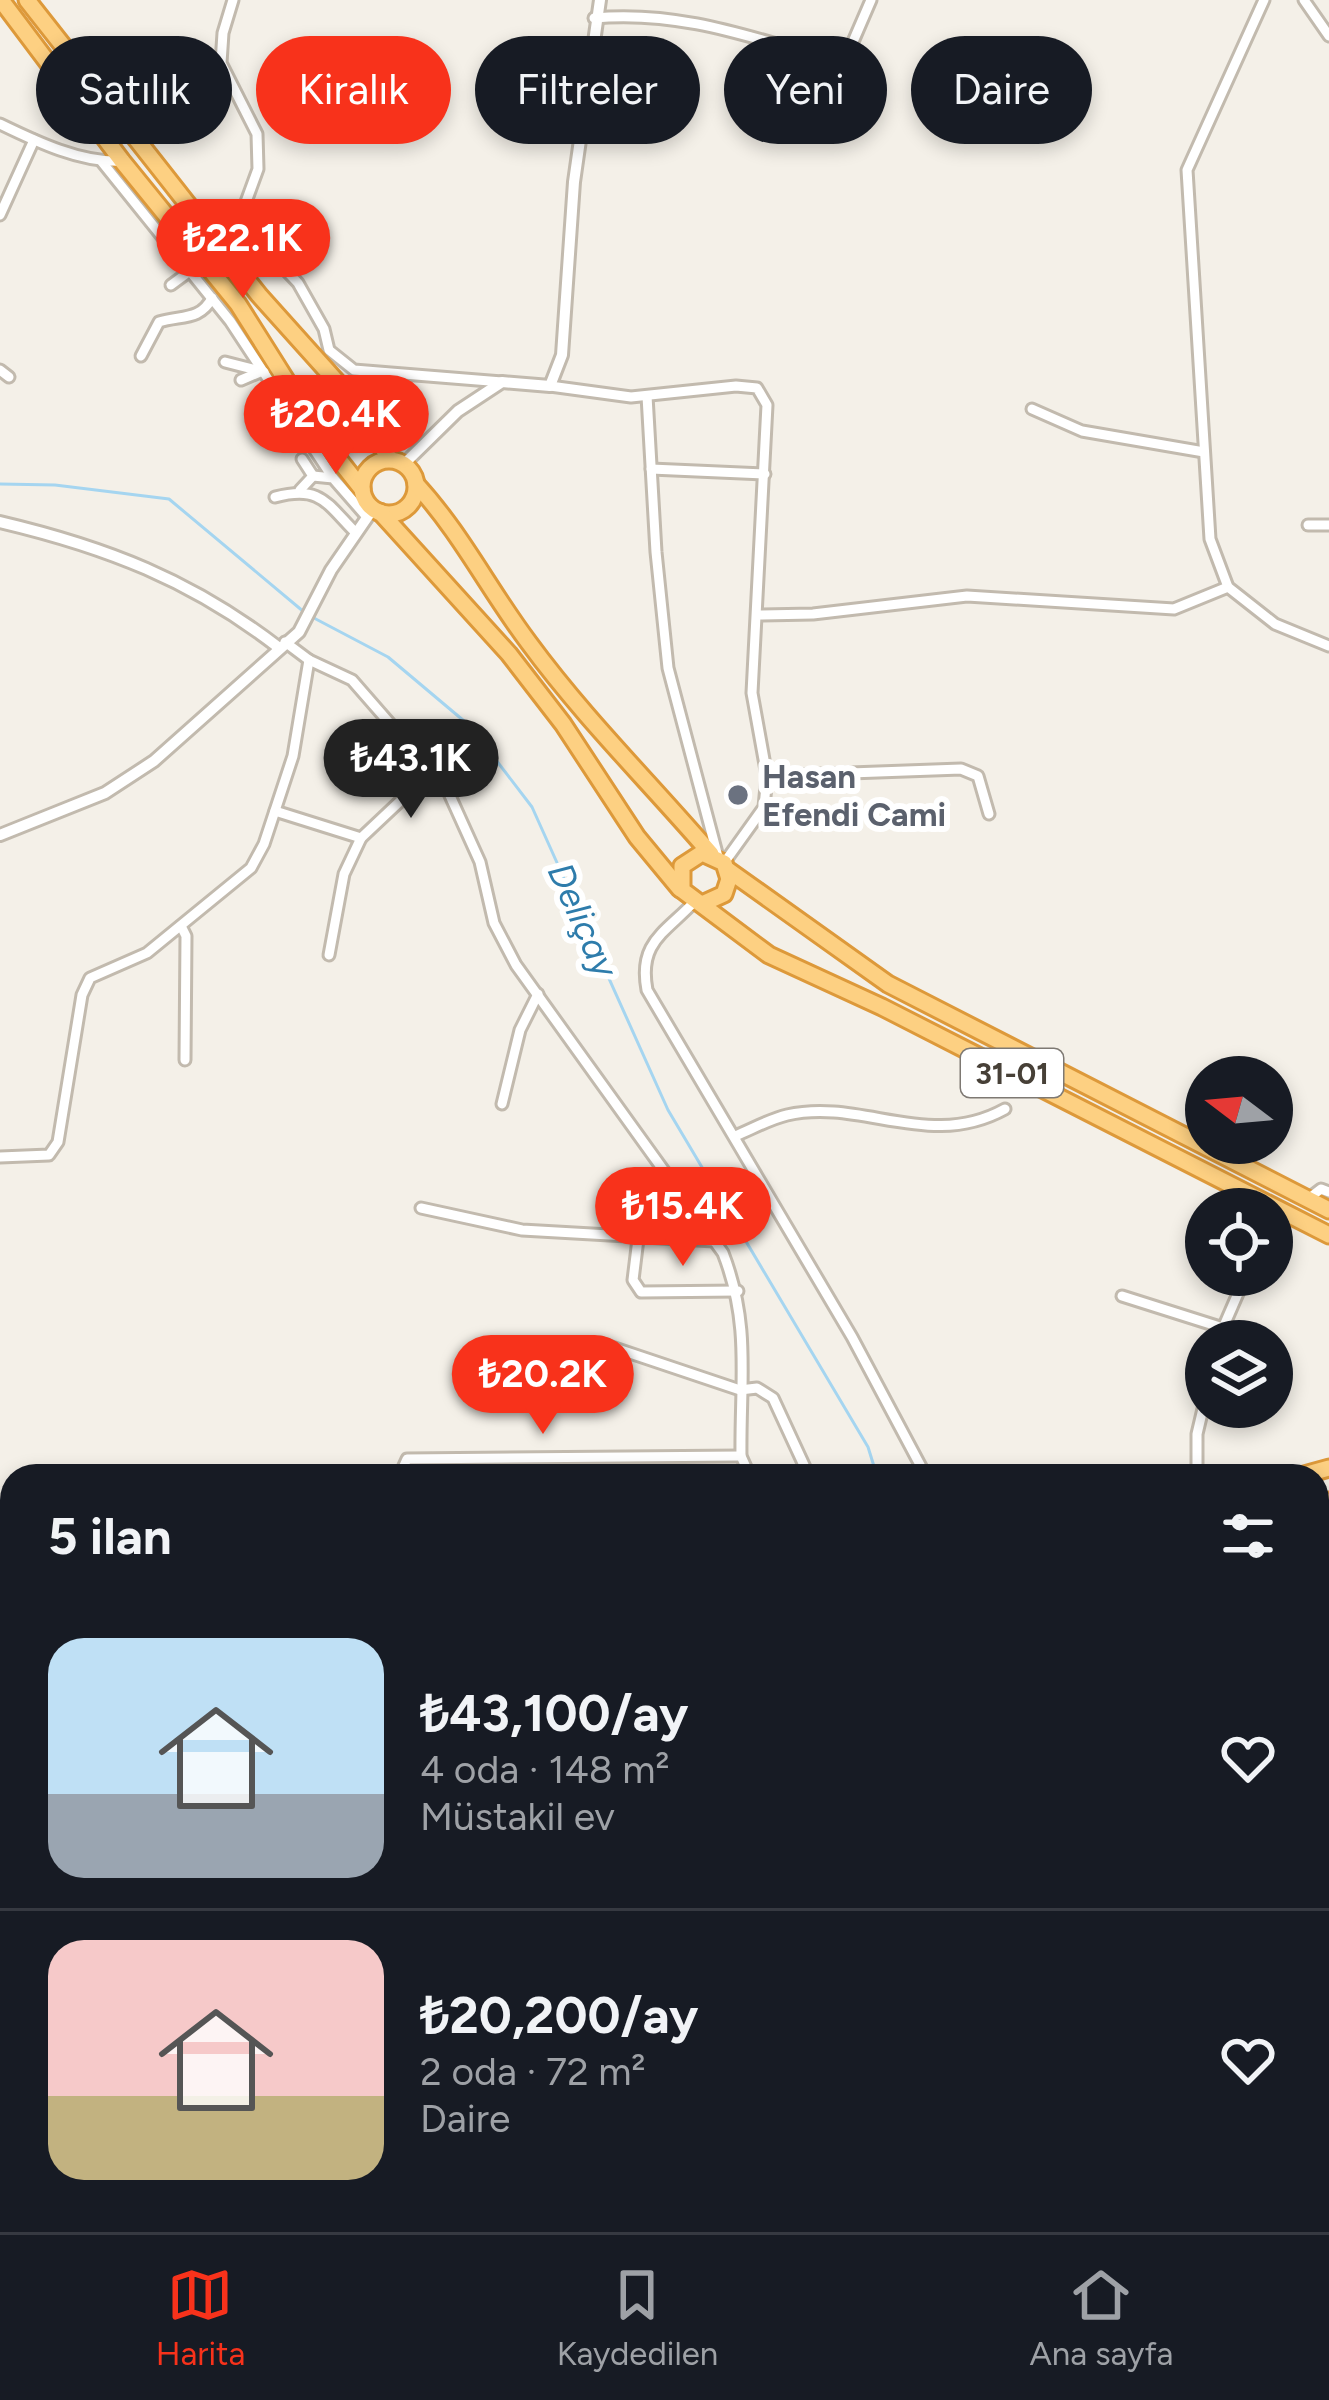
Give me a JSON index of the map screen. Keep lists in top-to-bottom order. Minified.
{"streets":{"highway":["31-01"]},"water":["Deliçay"],"places":["Hasan Efendi Cami"],"north":"left","page":{"chip":["Satılık","Kiralık","Filtreler","Yeni","Daire"],"price":["₺22.1K","₺20.4K","₺43.1K","₺15.4K","₺20.2K"],"heading":"5 ilan","list":[{"name":"₺43,100/ay","note":"4 oda · 148 m² · Müstakil ev"},{"name":"₺20,200/ay","note":"2 oda · 72 m² · Daire"}],"tabs":["Harita","Kaydedilen","Ana sayfa"]}}
